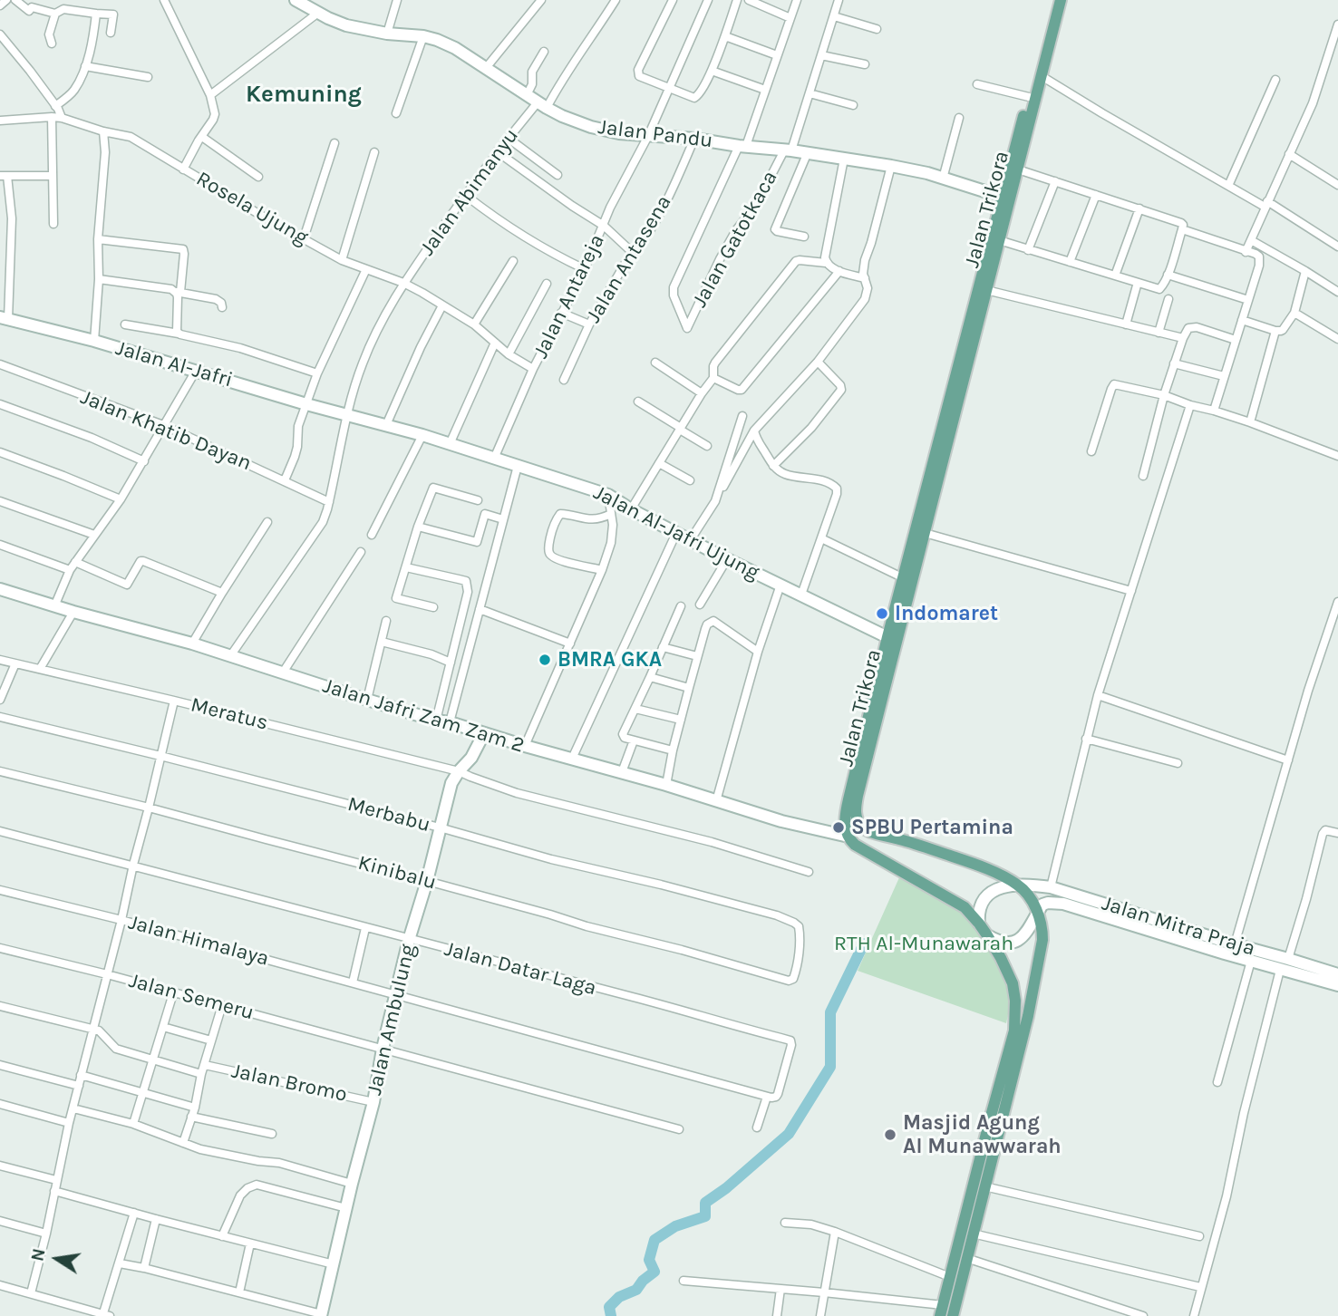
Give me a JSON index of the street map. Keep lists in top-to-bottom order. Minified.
{"streets":{"main road":["Jalan Trikora"],"street":["Jalan Pandu","Jalan Abimanyu","Rosela Ujung","Jalan Gatotkaca","Jalan Antasena","Jalan Antareja","Jalan Al-Jafri","Jalan Khatib Dayan","Jalan Al-Jafri Ujung","Meratus","Jalan Jafri Zam Zam 2","Merbabu","Kinibalu","Jalan Mitra Praja","Jalan Himalaya","Jalan Datar Laga","Jalan Semeru","Jalan Ambulung","Jalan Bromo"]},"crossings":[["Jalan Pandu","Jalan Abimanyu"],["Jalan Pandu","Jalan Trikora"],["Jalan Pandu","Jalan Gatotkaca"],["Jalan Pandu","Jalan Antasena"],["Jalan Pandu","Jalan Antareja"],["Jalan Abimanyu","Rosela Ujung"],["Jalan Abimanyu","Jalan Al-Jafri"],["Jalan Abimanyu","Jalan Khatib Dayan"],["Jalan Abimanyu","Jalan Al-Jafri Ujung"],["Jalan Abimanyu","Jalan Jafri Zam Zam 2"],["Rosela Ujung","Jalan Antareja"],["Jalan Trikora","Jalan Al-Jafri Ujung"],["Jalan Trikora","Jalan Jafri Zam Zam 2"],["Jalan Trikora","Jalan Mitra Praja"],["Jalan Antareja","Jalan Al-Jafri Ujung"],["Jalan Al-Jafri","Jalan Al-Jafri Ujung"],["Meratus","Jalan Ambulung"],["Jalan Jafri Zam Zam 2","Jalan Ambulung"],["Merbabu","Kinibalu"],["Merbabu","Jalan Ambulung"],["Kinibalu","Jalan Ambulung"],["Jalan Himalaya","Jalan Datar Laga"],["Jalan Himalaya","Jalan Ambulung"],["Jalan Datar Laga","Jalan Ambulung"],["Jalan Semeru","Jalan Ambulung"],["Jalan Ambulung","Jalan Bromo"]],"districts":["Kemuning"],"parks":["RTH Al-Munawarah"],"places":["Indomaret","BMRA GKA","SPBU Pertamina","Masjid Agung Al Munawwarah"],"north":"left"}
